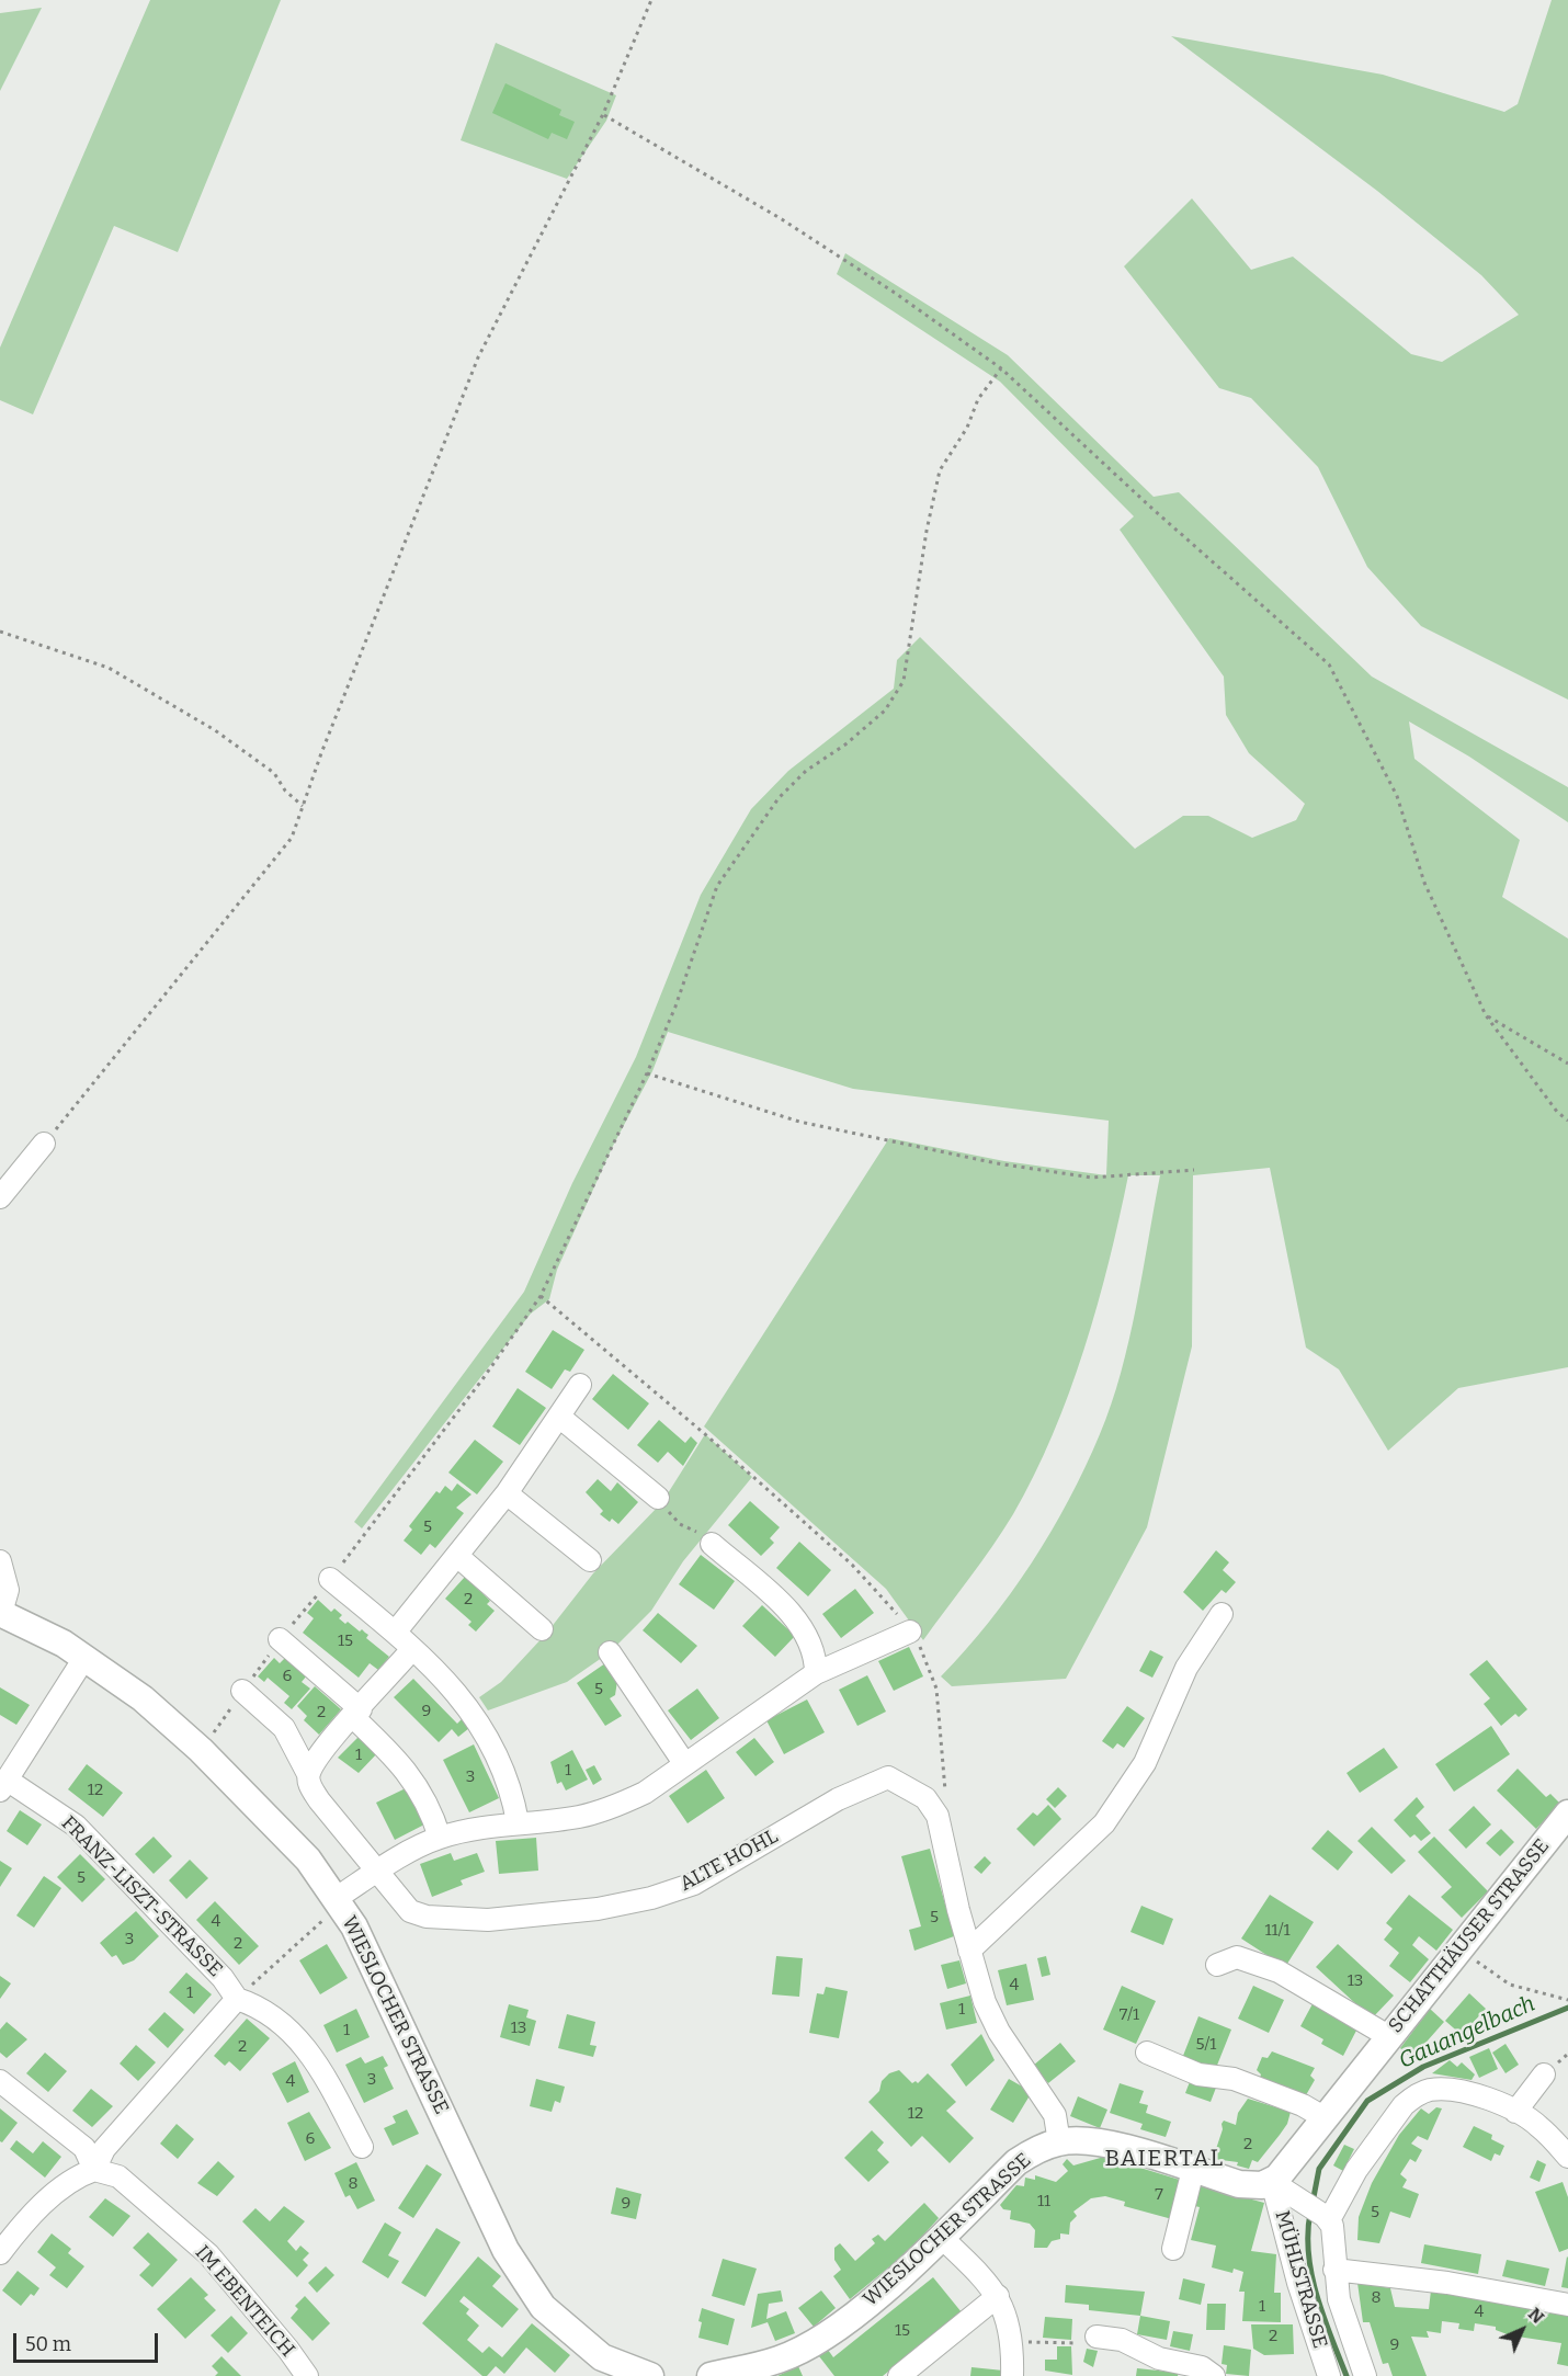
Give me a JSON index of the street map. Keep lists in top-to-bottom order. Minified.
{"streets":{"main road":["SCHATTHÄUSER STRASSE","WIESLOCHER STRASSE"],"street":["ALTE HOHL","FRANZ-LISZT-STRASSE","MÜHLSTRASSE","IM EBENTEICH"]},"crossings":[["SCHATTHÄUSER STRASSE","WIESLOCHER STRASSE"],["SCHATTHÄUSER STRASSE","MÜHLSTRASSE"],["WIESLOCHER STRASSE","MÜHLSTRASSE"]],"districts":["BAIERTAL"],"water":["Gauangelbach"],"house_numbers":["5","2","15","6","5","9","2","1","1","3","12","5","5","4","11/1","3","2","13","4","1","1","7/1","13","1","5/1","2","3","4","12","6","2","8","7","11","9","5","8","1","4","15","2","9"],"scale_bar":"50 m","north":"top right"}
